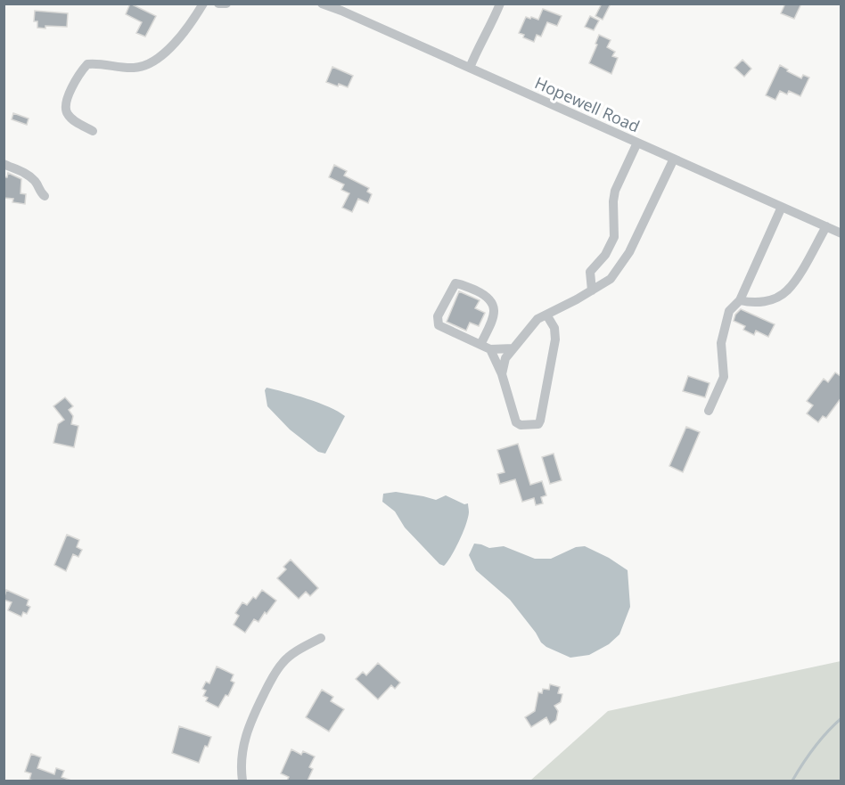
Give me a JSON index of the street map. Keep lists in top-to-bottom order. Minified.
{"streets":{"street":["Hopewell Road"]}}
